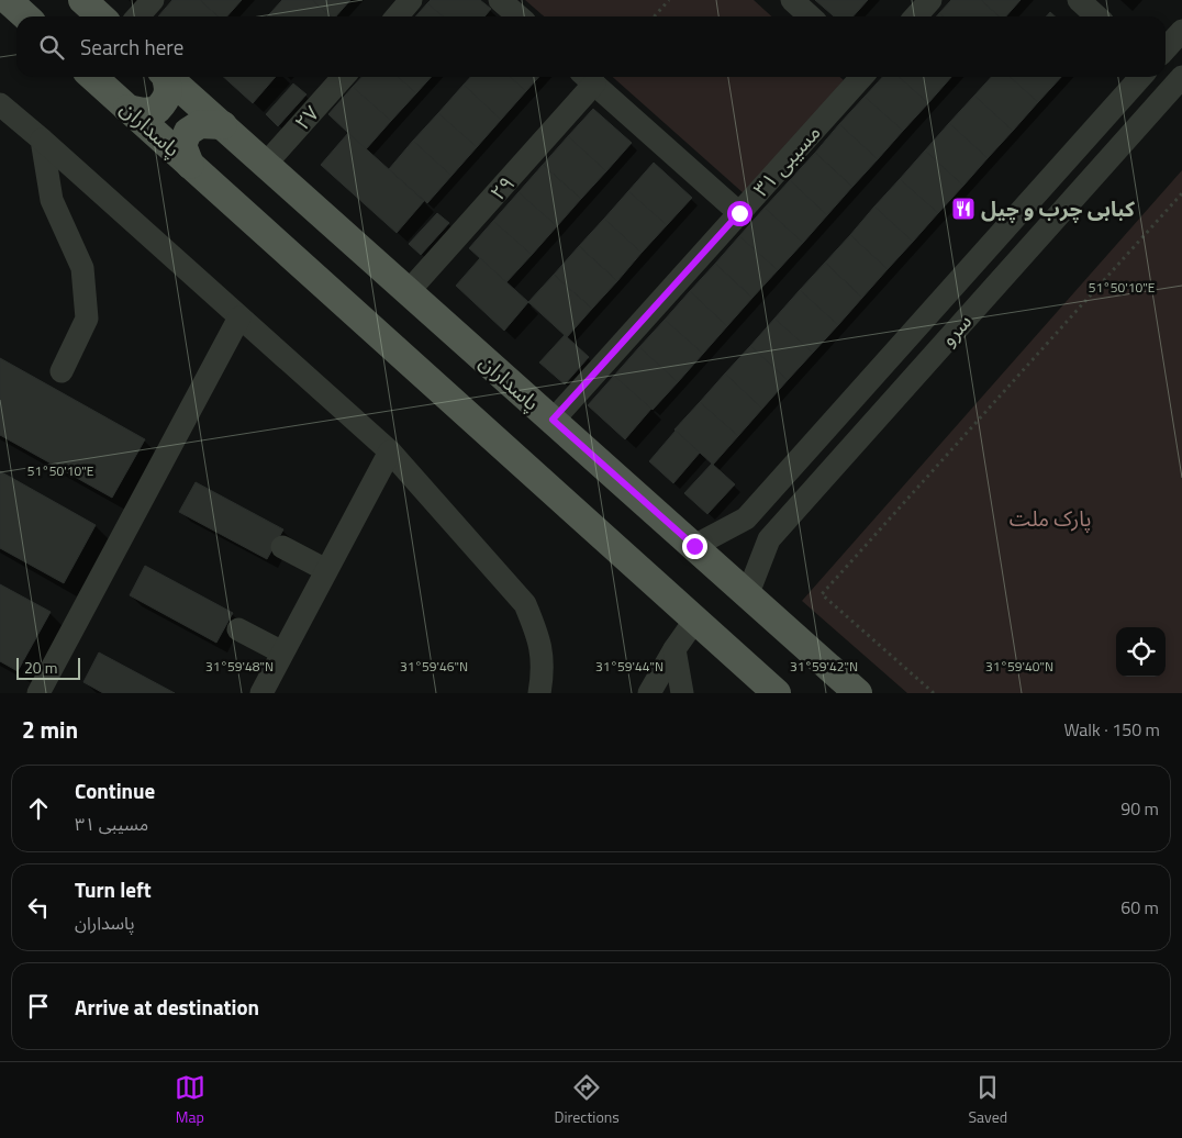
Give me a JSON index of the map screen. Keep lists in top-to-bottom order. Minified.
{"streets":{"main road":["پاسداران"],"street":["۲۷","۳۱ مسیبی","۲۹","سرو"]},"crossings":[["۲۷","پاسداران"],["پاسداران","۳۱ مسیبی"],["پاسداران","۲۹"],["پاسداران","سرو"]],"parks":["پارک ملت"],"places":{"restaurant":["کبابی چرب و چیل"]},"scale_bar":"20 m","page":{"search":"Search here","scale":"20 m","heading":["2 min","Walk · 150 m"],"list":[["Continue","۳۱ مسیبی","90 m"],["Turn left","پاسداران","60 m"],"Arrive at destination"],"nav":["Map","Directions","Saved"]},"coordinates":["51°50'10\"E","31°59'48\"N","31°59'46\"N","31°59'44\"N","31°59'42\"N","31°59'40\"N"]}
